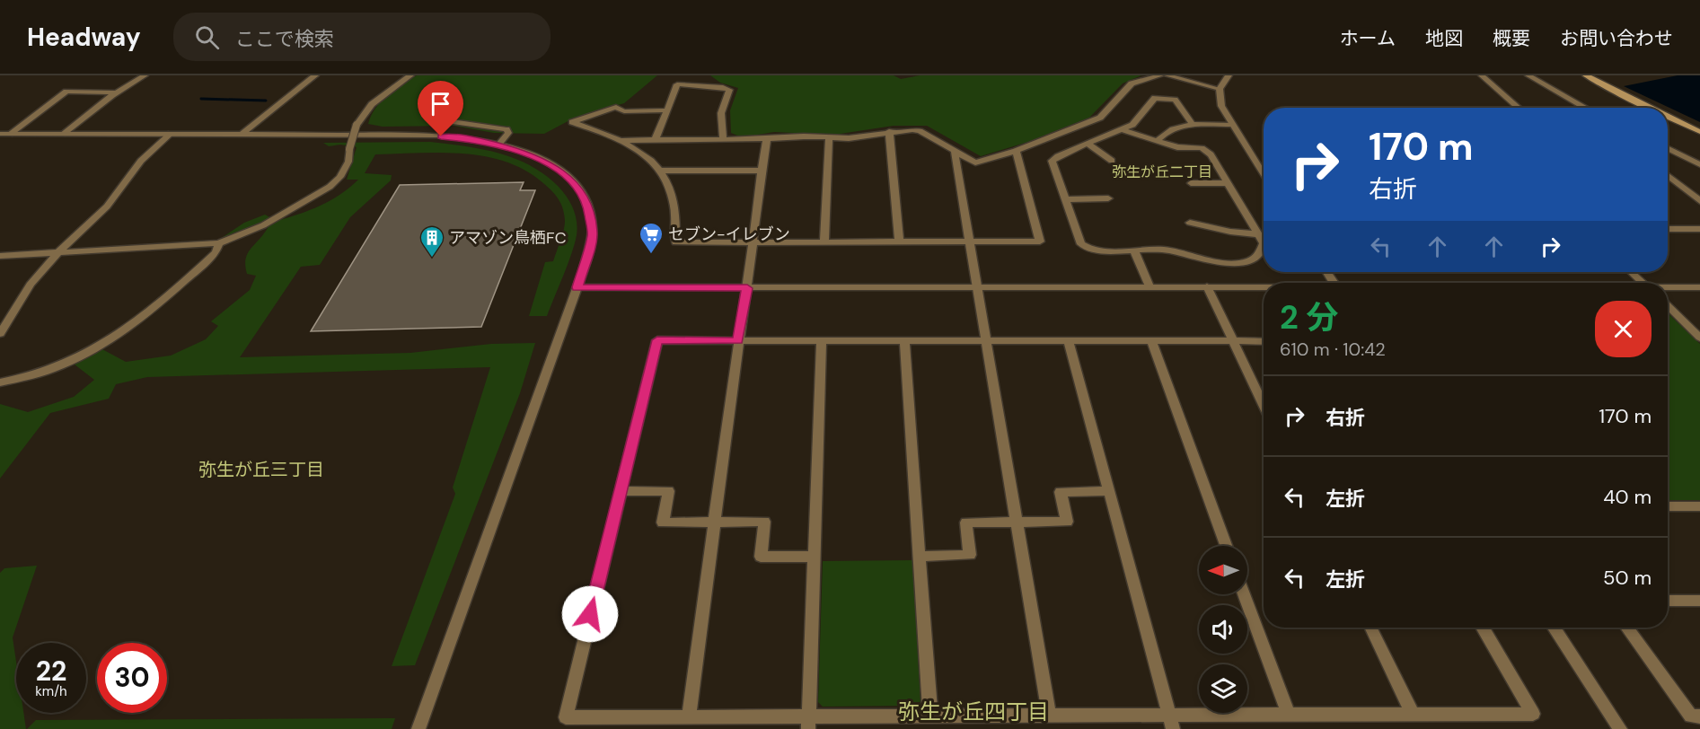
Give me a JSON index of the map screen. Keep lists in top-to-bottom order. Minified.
{"districts":["弥生が丘二丁目","弥生が丘三丁目","弥生が丘四丁目"],"places":{"supermarket":["セブン-イレブン"],"building":["アマゾン鳥栖FC"]},"north":"left","page":{"header":"Headway","search":"ここで検索","nav":["ホーム","地図","概要","お問い合わせ"],"turn":["170 m","右折"],"heading":["2 分","610 m · 10:42"],"list":[{"name":"右折","value":"170 m"},{"name":"左折","value":"40 m"},{"name":"左折","value":"50 m"}],"speed":"22 km/h","limit":"30"}}
